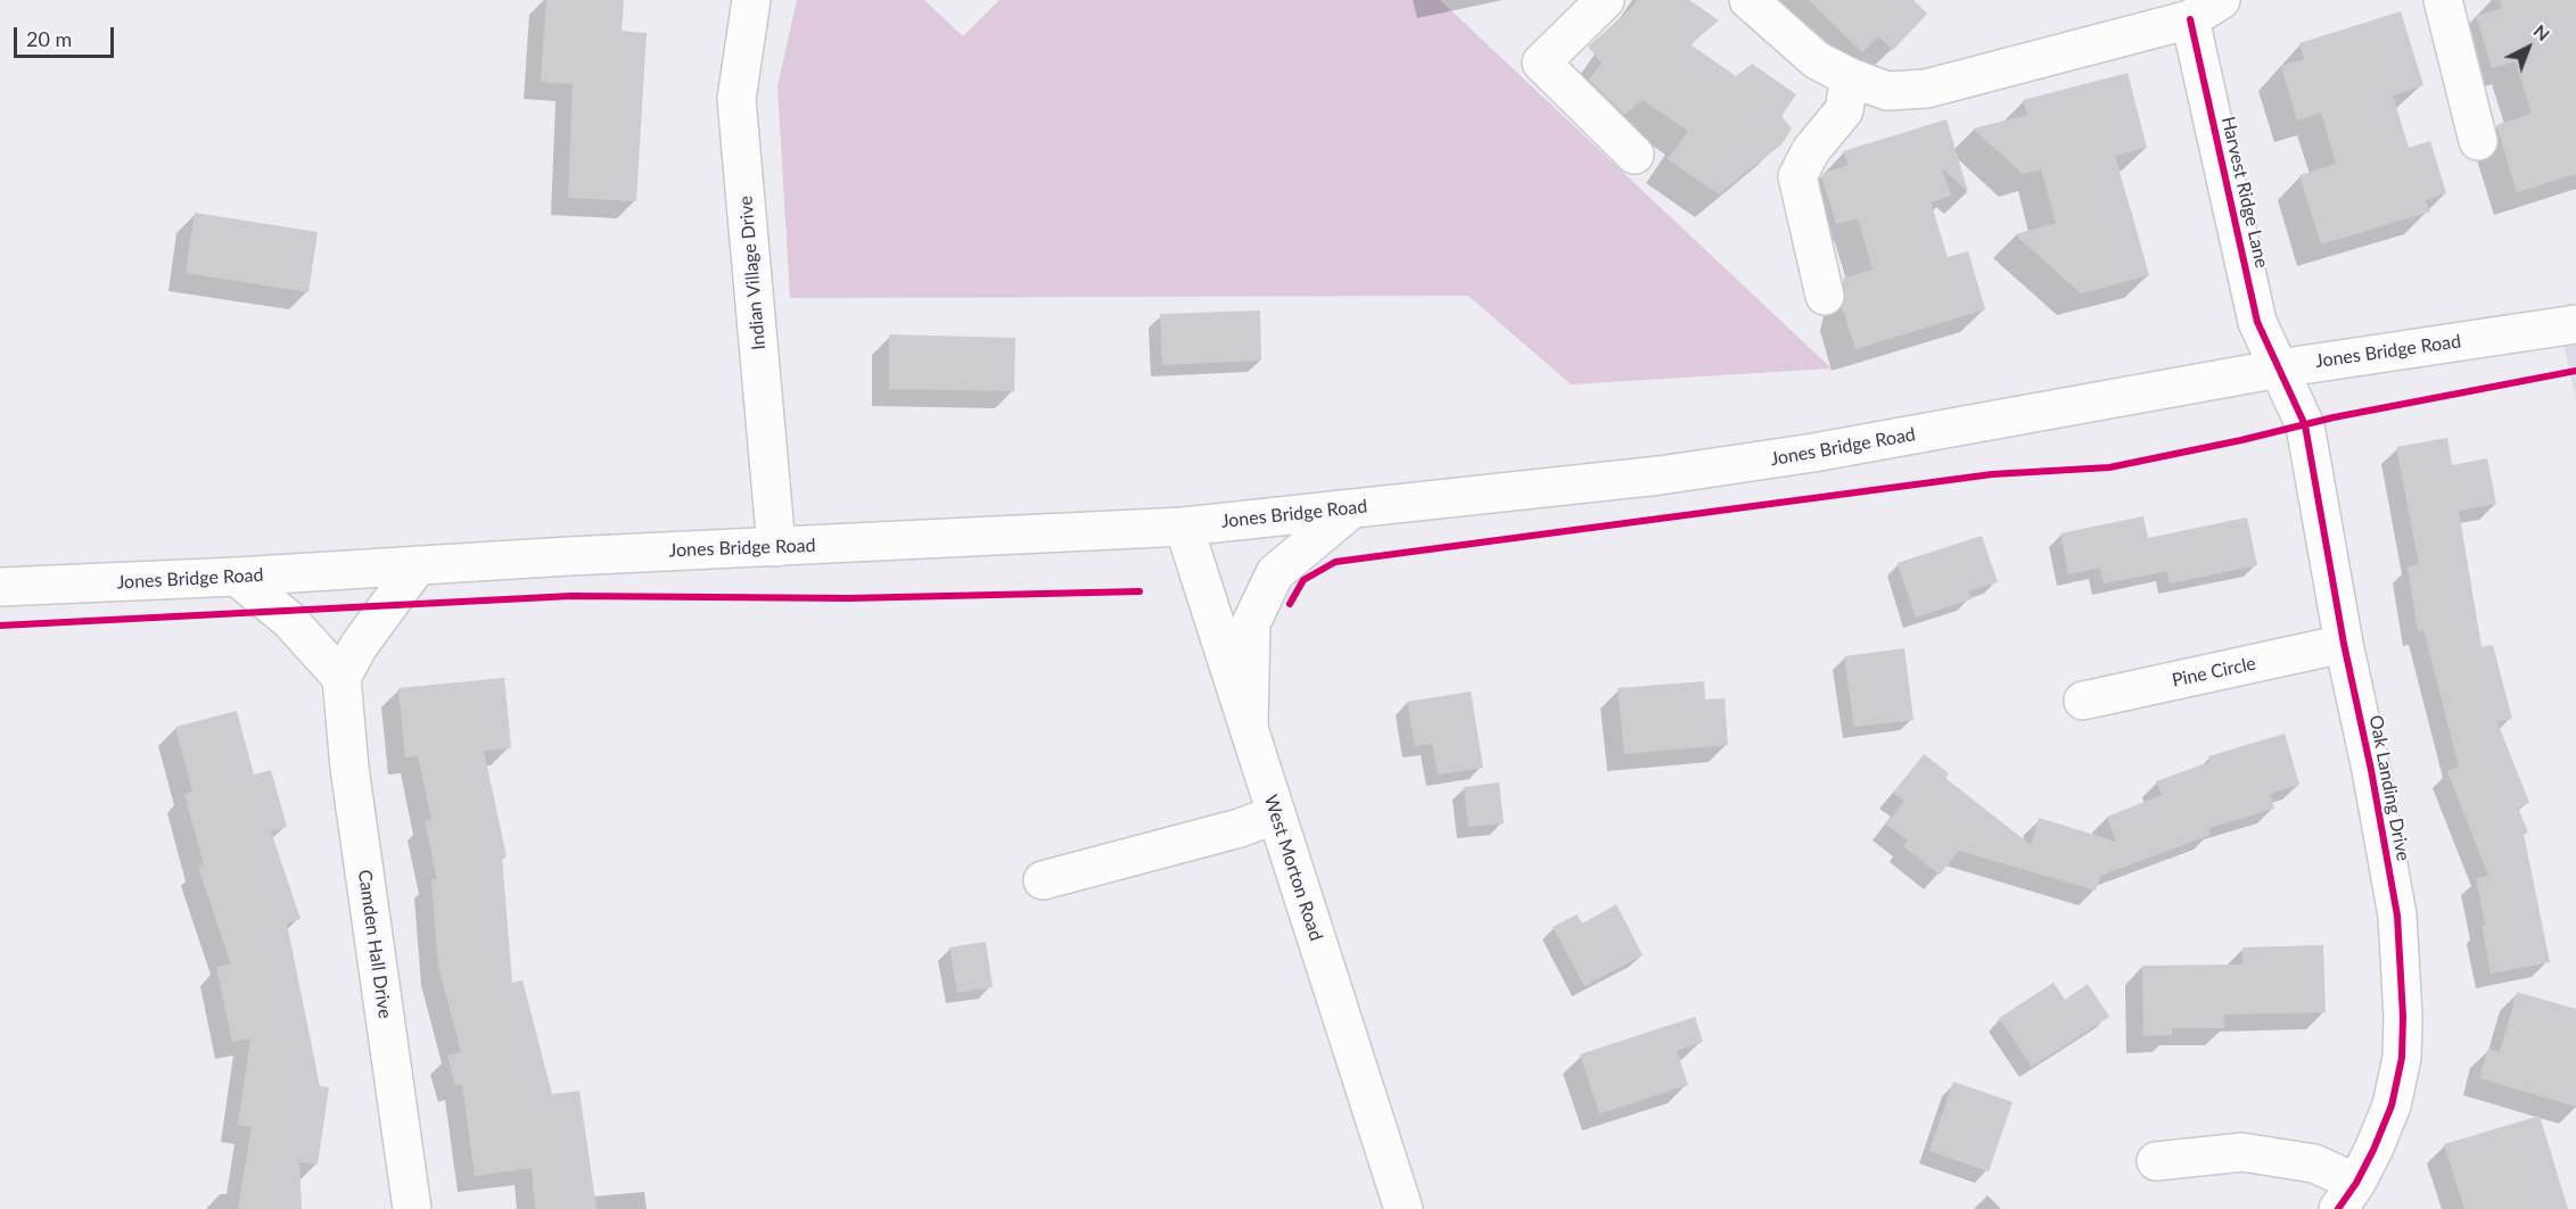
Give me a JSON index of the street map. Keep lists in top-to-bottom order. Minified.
{"streets":{"street":["Harvest Ridge Lane","Indian Village Drive","Jones Bridge Road","Pine Circle","Oak Landing Drive","West Morton Road","Camden Hall Drive"]},"crossings":[["Harvest Ridge Lane","Jones Bridge Road"],["Harvest Ridge Lane","Oak Landing Drive"],["Indian Village Drive","Jones Bridge Road"],["Jones Bridge Road","Oak Landing Drive"],["Jones Bridge Road","West Morton Road"],["Pine Circle","Oak Landing Drive"]],"scale_bar":"20 m","north":"top right"}
